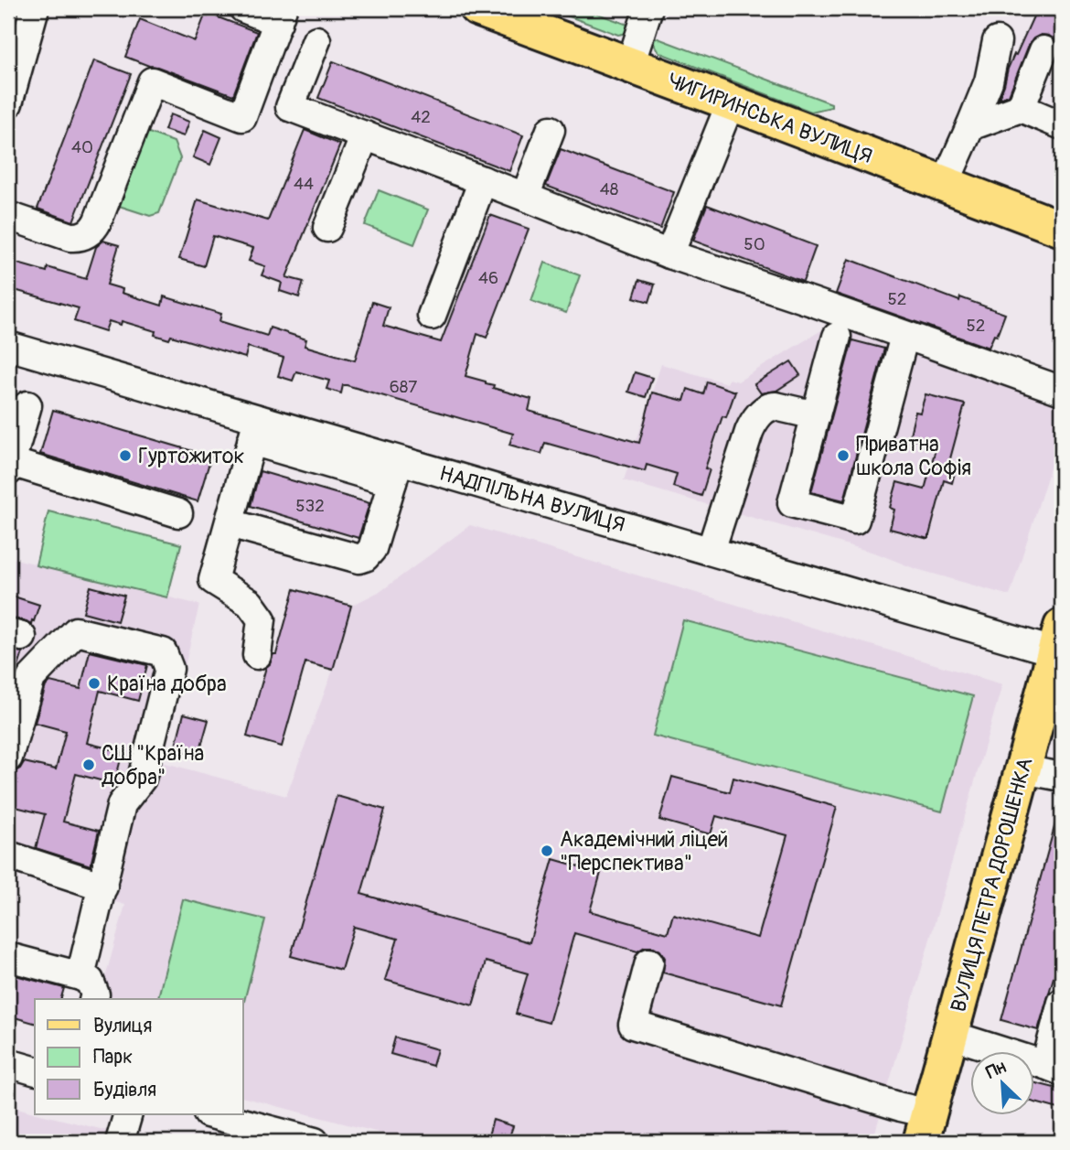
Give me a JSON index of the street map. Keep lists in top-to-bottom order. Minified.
{"streets":{"main road":["ЧИГИРИНСЬКА ВУЛИЦЯ","ВУЛИЦЯ ПЕТРА ДОРОШЕНКА"],"street":["НАДПІЛЬНА ВУЛИЦЯ"]},"crossings":[["НАДПІЛЬНА ВУЛИЦЯ","ВУЛИЦЯ ПЕТРА ДОРОШЕНКА"]],"places":["Гуртожиток","Приватна школа Софія","Країна добра","СШ \"Країна добра\"","Академічний ліцей \"Перспектива\""],"house_numbers":["42","40","44","48","50","46","52","52","687","532"],"legend":["Вулиця","Парк","Будівля"],"north":"top left"}
